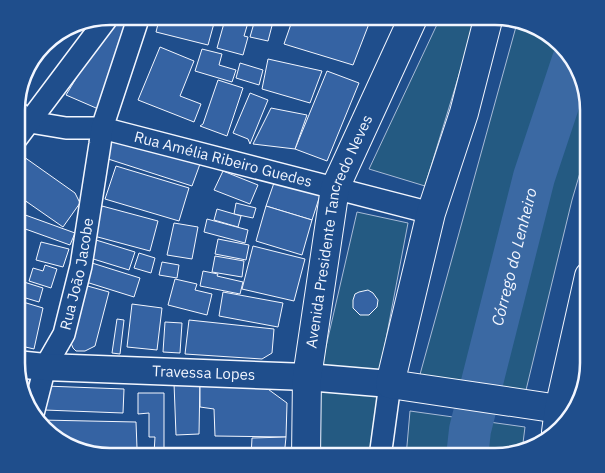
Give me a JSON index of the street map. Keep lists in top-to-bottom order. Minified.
{"streets":{"main road":["Avenida Presidente Tancredo Neves"],"street":["Rua Amélia Ribeiro Guedes","Rua João Jacobe","Travessa Lopes"]},"crossings":[["Rua Amélia Ribeiro Guedes","Avenida Presidente Tancredo Neves"],["Rua Amélia Ribeiro Guedes","Rua João Jacobe"],["Avenida Presidente Tancredo Neves","Travessa Lopes"],["Rua João Jacobe","Travessa Lopes"]],"water":["Córrego do Lenheiro"]}
